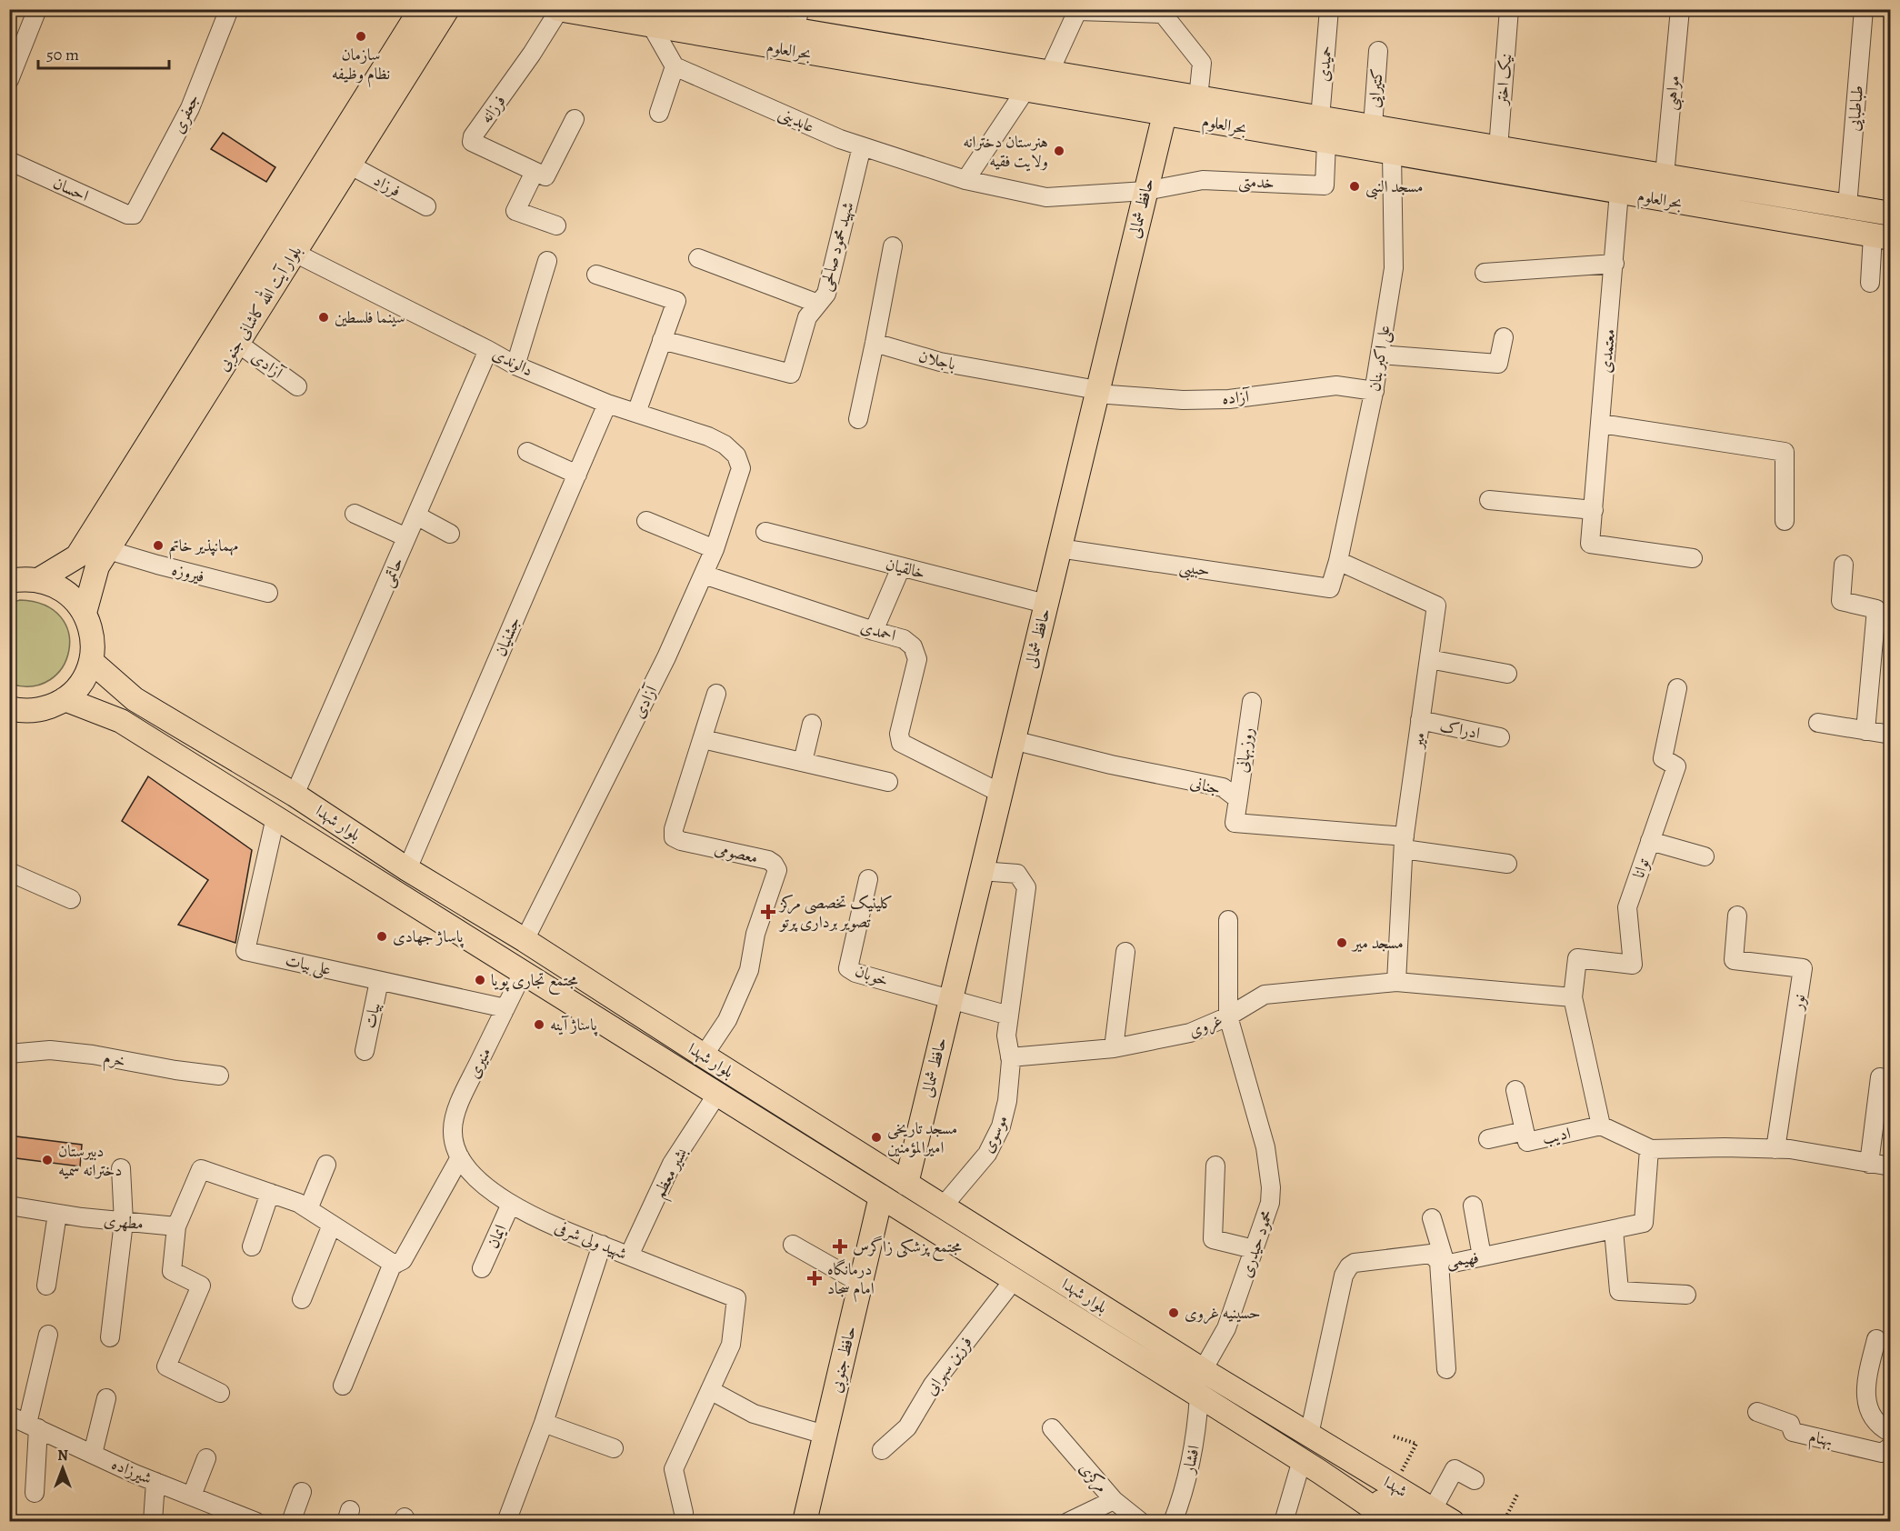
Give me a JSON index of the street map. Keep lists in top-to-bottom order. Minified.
{"streets":{"main road":["بحرالعلوم","حافظ شمالی","بلوار آیت الله کاشانی جنوبی","بلوار شهدا","حافظ جنوبی","شهدا"],"street":["حمیدی","نیک اختر","کتیرایی","مواهبی","طباطبایی","فرزانه","جعفری","عابدینی","خدمتی","فرزاد","احسان","شهید محمود صالحی","معتمدی","علی اکبر بنان","باجلان","دالوندی","آزادی","آزاده","خالقیان","حبیبی","حاتمی","فیروزه","احمدی","جشنیان","ادراک","میر","روزبهانی","جنانی","معصومی","توانا","علی بیات","خوبان","نور","بیات","غروی","خرم","منیری","موسوی","ادیب","بشیر معظم","مطهری","ایمان","شهید ولی شرفی","محمود حیدری","فهیمی","فرزین سهرابی","بهنام","افشار","شیرزاده","مرکزی"]},"crossings":[["بحرالعلوم","حمیدی"],["بحرالعلوم","نیک اختر"],["بحرالعلوم","کتیرایی"],["بحرالعلوم","مواهبی"],["بحرالعلوم","طباطبایی"],["بحرالعلوم","فرزانه"],["بحرالعلوم","خدمتی"],["بحرالعلوم","حافظ شمالی"],["بحرالعلوم","معتمدی"],["بحرالعلوم","علی اکبر بنان"],["جعفری","احسان"],["عابدینی","خدمتی"],["عابدینی","حافظ شمالی"],["عابدینی","شهید محمود صالحی"],["خدمتی","حافظ شمالی"],["فرزاد","بلوار آیت الله کاشانی جنوبی"],["حافظ شمالی","باجلان"],["حافظ شمالی","آزاده"],["حافظ شمالی","خالقیان"],["حافظ شمالی","حبیبی"],["حافظ شمالی","احمدی"],["حافظ شمالی","جنانی"],["حافظ شمالی","بلوار شهدا"],["حافظ شمالی","خوبان"],["حافظ شمالی","موسوی"],["بلوار آیت الله کاشانی جنوبی","دالوندی"],["بلوار آیت الله کاشانی جنوبی","آزادی"],["بلوار آیت الله کاشانی جنوبی","فیروزه"],["علی اکبر بنان","آزاده"],["علی اکبر بنان","حبیبی"],["علی اکبر بنان","میر"],["باجلان","آزاده"],["دالوندی","آزادی"],["دالوندی","حاتمی"],["دالوندی","جشنیان"],["آزادی","احمدی"],["آزادی","بلوار شهدا"],["حاتمی","بلوار شهدا"],["جشنیان","بلوار شهدا"],["ادراک","میر"],["میر","جنانی"],["میر","غروی"],["روزبهانی","جنانی"],["بلوار شهدا","معصومی"],["بلوار شهدا","علی بیات"],["بلوار شهدا","منیری"],["بلوار شهدا","موسوی"],["بلوار شهدا","بشیر معظم"],["بلوار شهدا","محمود حیدری"],["بلوار شهدا","فهیمی"],["بلوار شهدا","حافظ جنوبی"],["بلوار شهدا","فرزین سهرابی"],["بلوار شهدا","افشار"],["بلوار شهدا","شهدا"],["علی بیات","بیات"],["علی بیات","منیری"],["غروی","موسوی"],["غروی","محمود حیدری"],["منیری","شهید ولی شرفی"],["بشیر معظم","شهید ولی شرفی"],["ایمان","شهید ولی شرفی"]],"places":{"other":["سازمان نظام وظیفه","هنرستان دخترانه ولایت فقیه","مسجد النبی","سینما فلسطین","مهمانپذیر خاتم","پاساژ جهادی","مسجد میر","مجتمع تجاری پویا","پاساژ آینه","مسجد تاریخی امیرالمؤمنین","دبیرستان دخترانه سمیه","حسینیه غروی"],"health":["کلینیک تخصصی مرکز تصویر برداری پرتو","مجتمع پزشکی زاگرس","درمانگاه امام سجاد"]},"scale_bar":"50 m","north":"top"}
